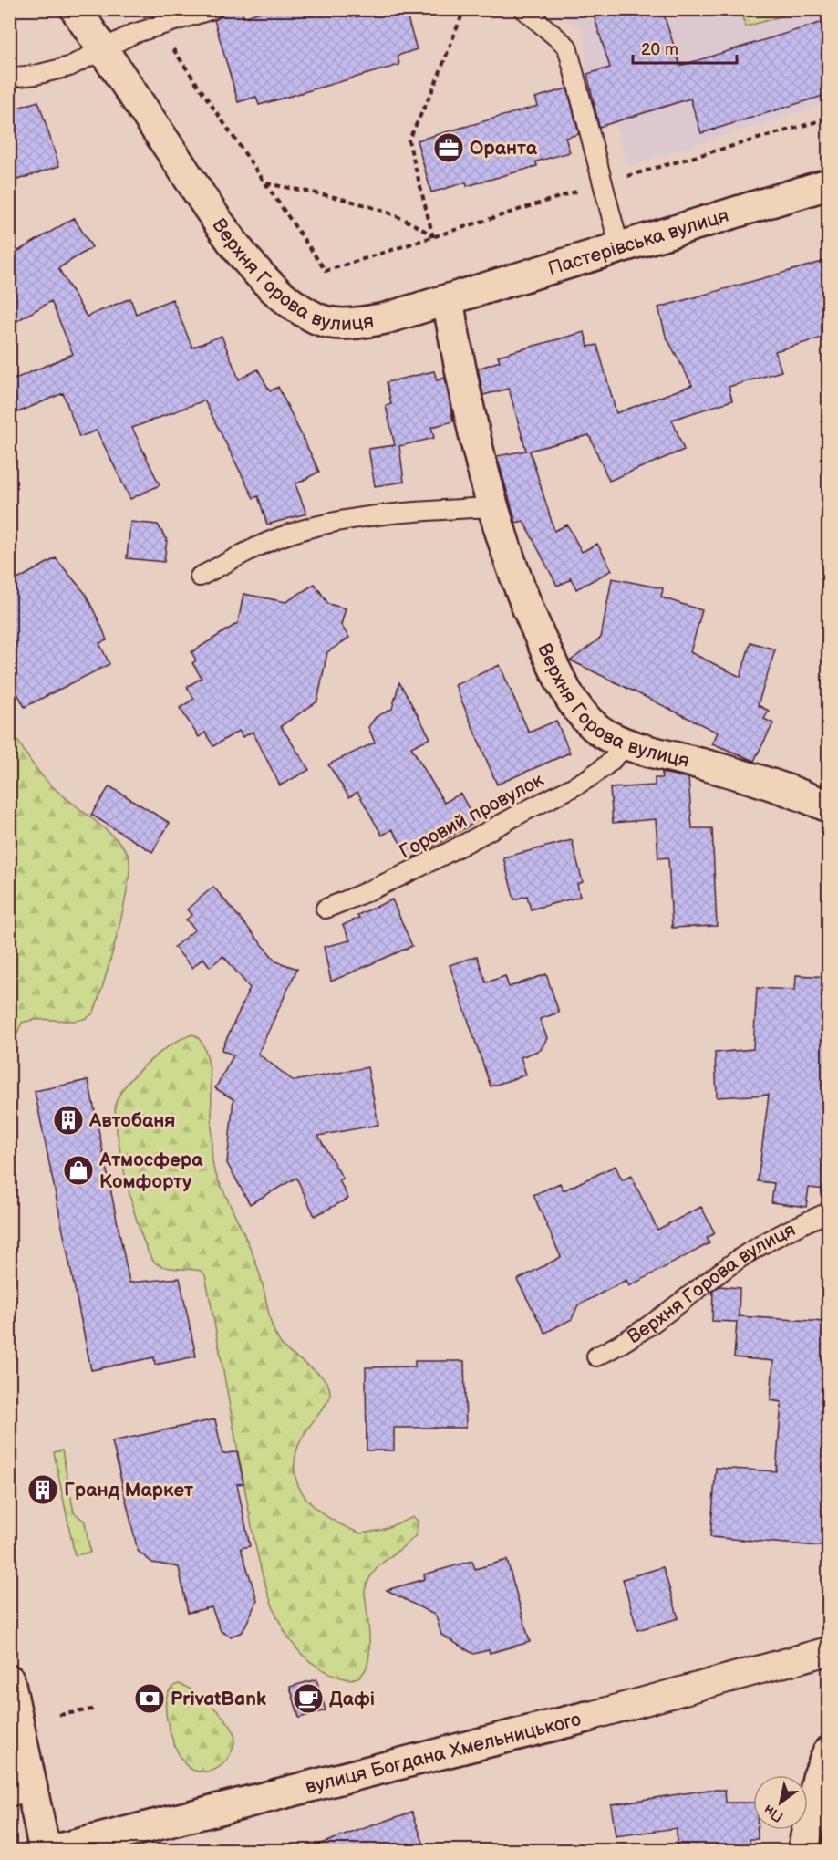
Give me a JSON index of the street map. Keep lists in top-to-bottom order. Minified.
{"streets":{"street":["Пастерівська вулиця","Верхня Горова вулиця","вулиця Богдана Хмельницького"],"lane":["Горовий провулок"]},"crossings":[["Пастерівська вулиця","Верхня Горова вулиця"],["Верхня Горова вулиця","Горовий провулок"]],"places":{"office":["Оранта"],"building":["Автобаня","Гранд Маркет"],"shop":["Атмосфера Комфорту"],"bank":["PrivatBank"],"cafe":["Дафі"]},"scale_bar":"20 m","north":"bottom left"}
